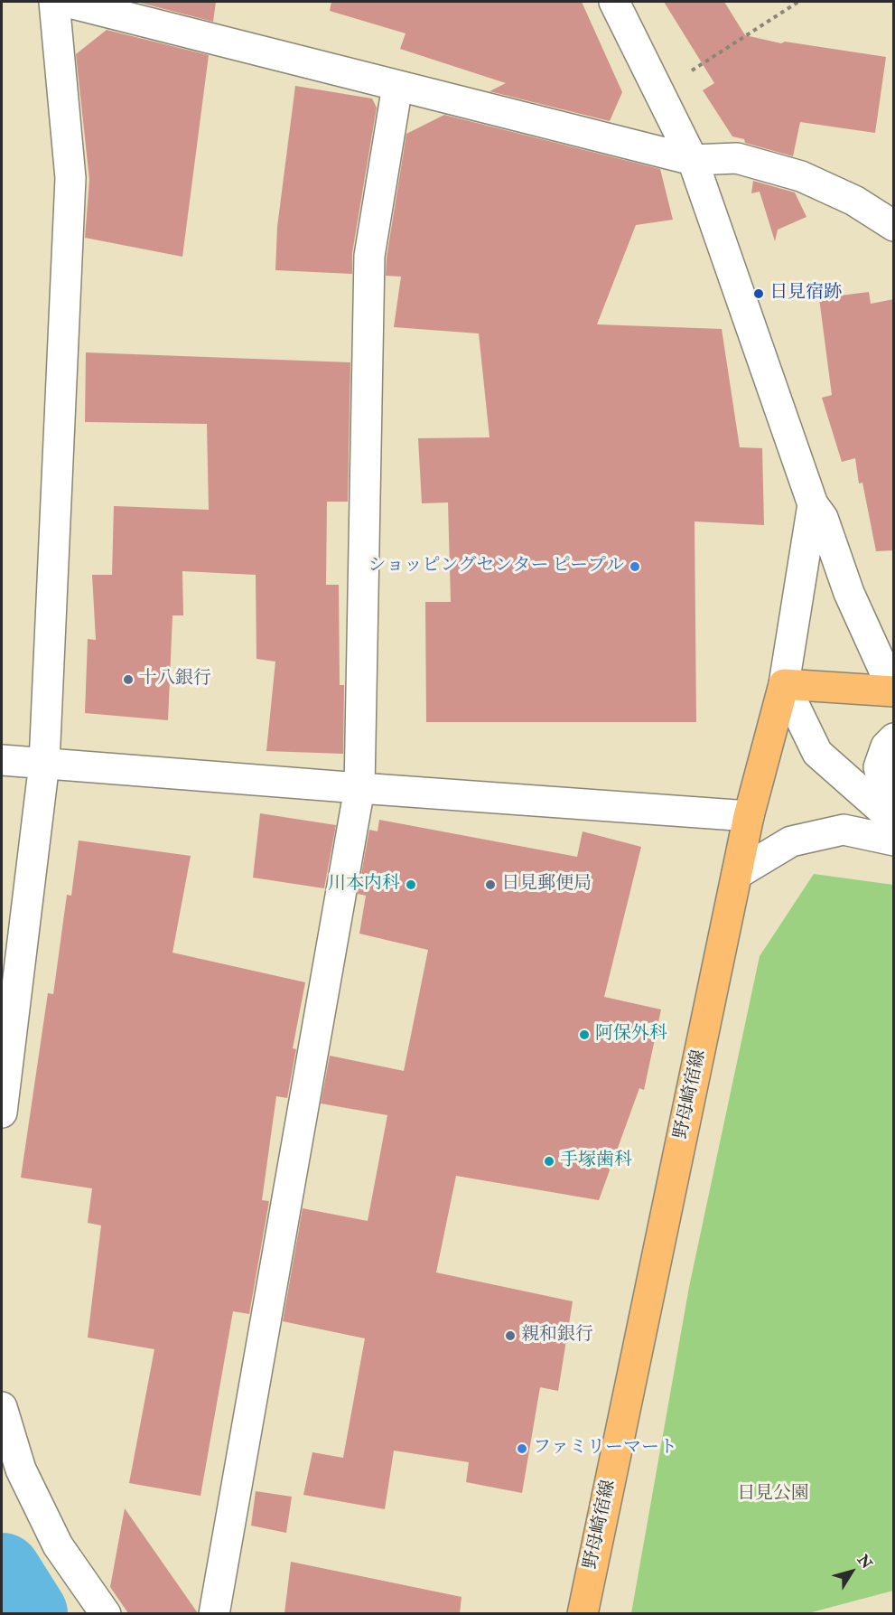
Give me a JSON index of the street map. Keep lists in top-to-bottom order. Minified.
{"streets":{"main road":["野母崎宿線"]},"parks":["日見公園"],"places":["日見宿跡","ショッピングセンター ピープル","十八銀行","川本内科","日見郵便局","阿保外科","手塚歯科","親和銀行","ファミリーマート"],"north":"top right"}
